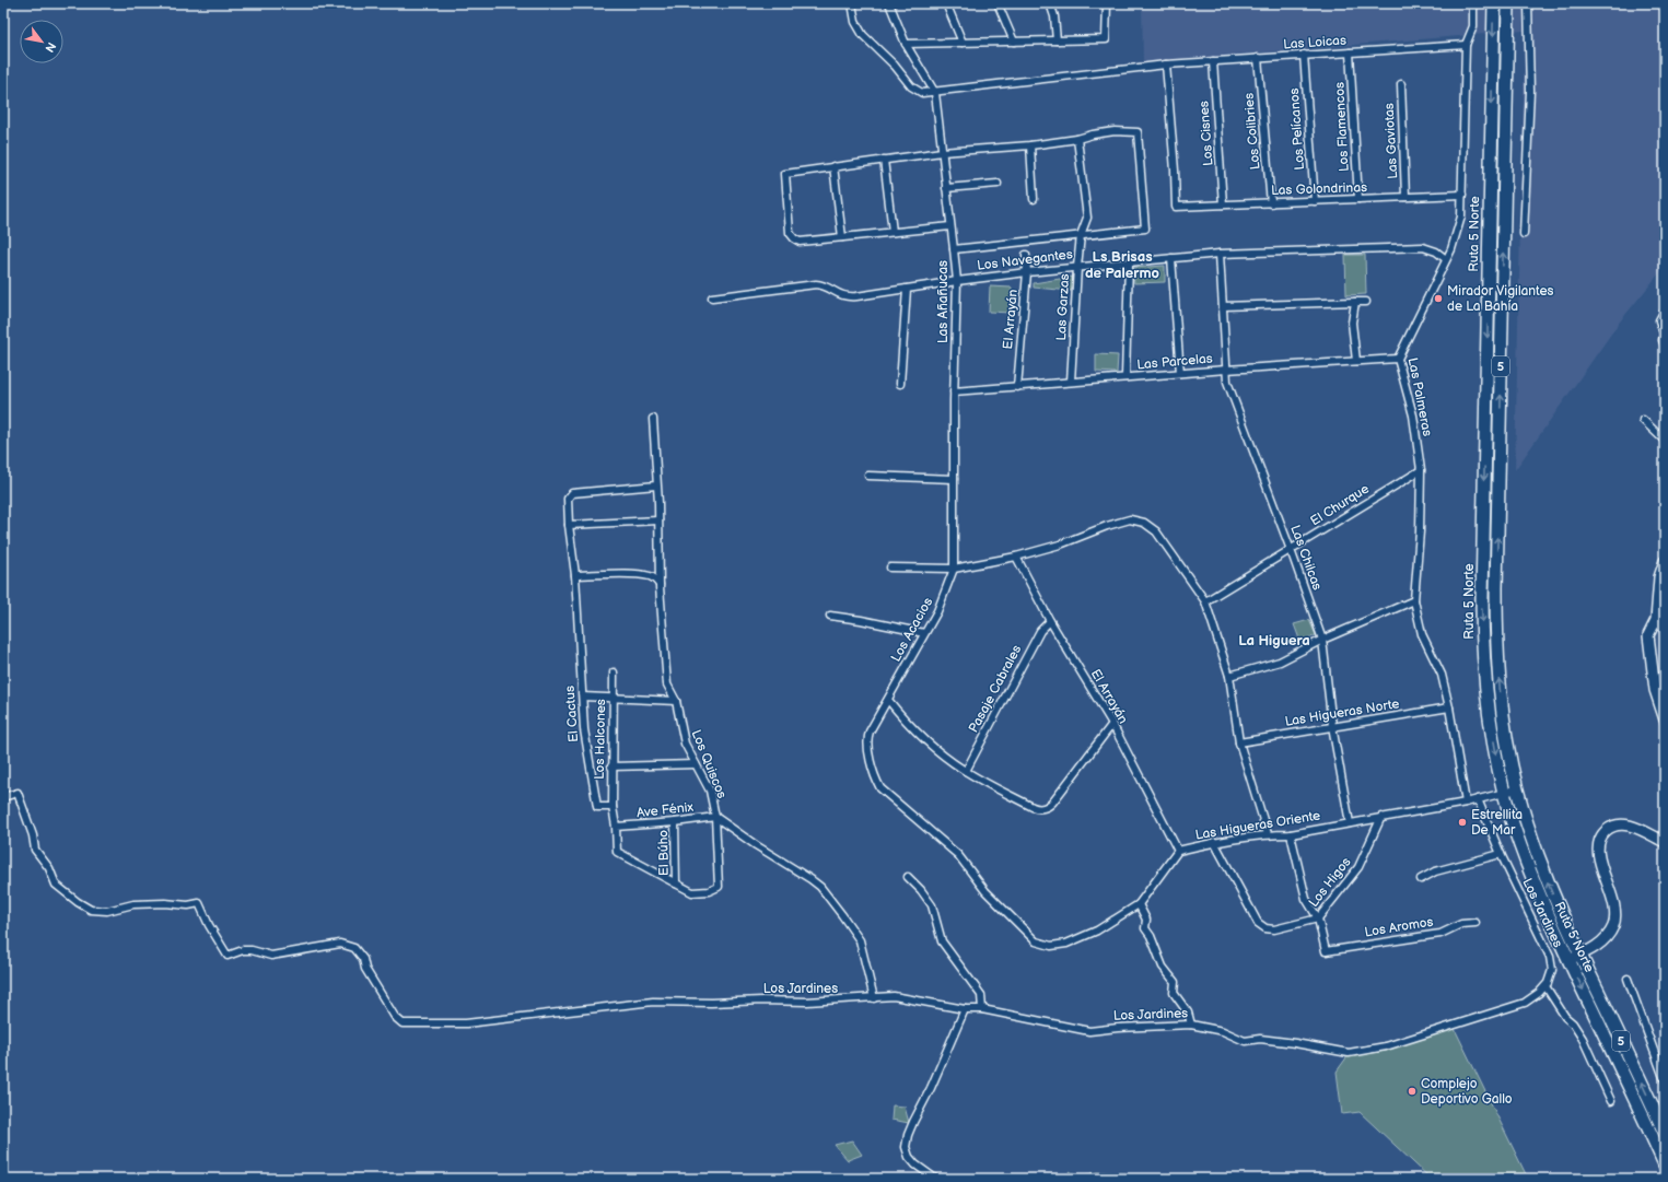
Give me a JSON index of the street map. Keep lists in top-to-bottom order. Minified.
{"streets":{"highway":["Ruta 5 Norte","5"],"street":["Las Loicas","Los Flamencos","Los Pelícanos","Los Colibries","Los Cisnes","Las Gaviotas","Las Golondrinas","Los Navegantes","Las Añañucas","Las Garzas","El Arrayán","Las Parcelas","Las Palmeras","El Churque","Las Chilcas","Los Acacios","Pasaje Cabrales","Las Higueras Norte","El Cactus","Los Halcones","Los Quiscos","Ave Fénix","Las Higueras Oriente","El Búho","Los Higos","Los Jardines","Los Aromos"]},"crossings":[["Las Loicas","Los Flamencos"],["Las Loicas","Los Pelícanos"],["Las Loicas","Los Colibries"],["Las Loicas","Los Cisnes"],["Las Loicas","Las Golondrinas"],["Las Loicas","Las Añañucas"],["Las Loicas","Las Palmeras"],["Los Flamencos","Las Golondrinas"],["Los Pelícanos","Las Golondrinas"],["Los Colibries","Las Golondrinas"],["Los Cisnes","Las Golondrinas"],["Las Gaviotas","Las Golondrinas"],["Las Golondrinas","Las Palmeras"],["Ruta 5 Norte","Las Higueras Oriente"],["Los Navegantes","Las Añañucas"],["Los Navegantes","Las Garzas"],["Los Navegantes","El Arrayán"],["Los Navegantes","Las Palmeras"],["Los Navegantes","Las Chilcas"],["Las Añañucas","Las Parcelas"],["Las Añañucas","Los Acacios"],["Las Garzas","Las Parcelas"],["El Arrayán","Las Parcelas"],["El Arrayán","Pasaje Cabrales"],["El Arrayán","Las Higueras Oriente"],["Las Parcelas","Las Palmeras"],["Las Parcelas","Las Chilcas"],["Las Palmeras","El Churque"],["Las Palmeras","Las Higueras Norte"],["Las Palmeras","Las Higueras Oriente"],["El Churque","Las Chilcas"],["Las Chilcas","Las Higueras Norte"],["Las Chilcas","Las Higueras Oriente"],["El Cactus","Los Halcones"],["El Cactus","Los Quiscos"],["Los Quiscos","Ave Fénix"],["Los Quiscos","Los Jardines"],["Ave Fénix","El Búho"],["Las Higueras Oriente","Los Higos"],["Las Higueras Oriente","Los Jardines"],["Los Higos","Los Aromos"]],"districts":["Ls Brisas de Palermo","La Higuera"],"places":["Mirador Vigilantes de La Bahía","Estrellita De Mar","Complejo Deportivo Gallo"],"north":"bottom right"}
